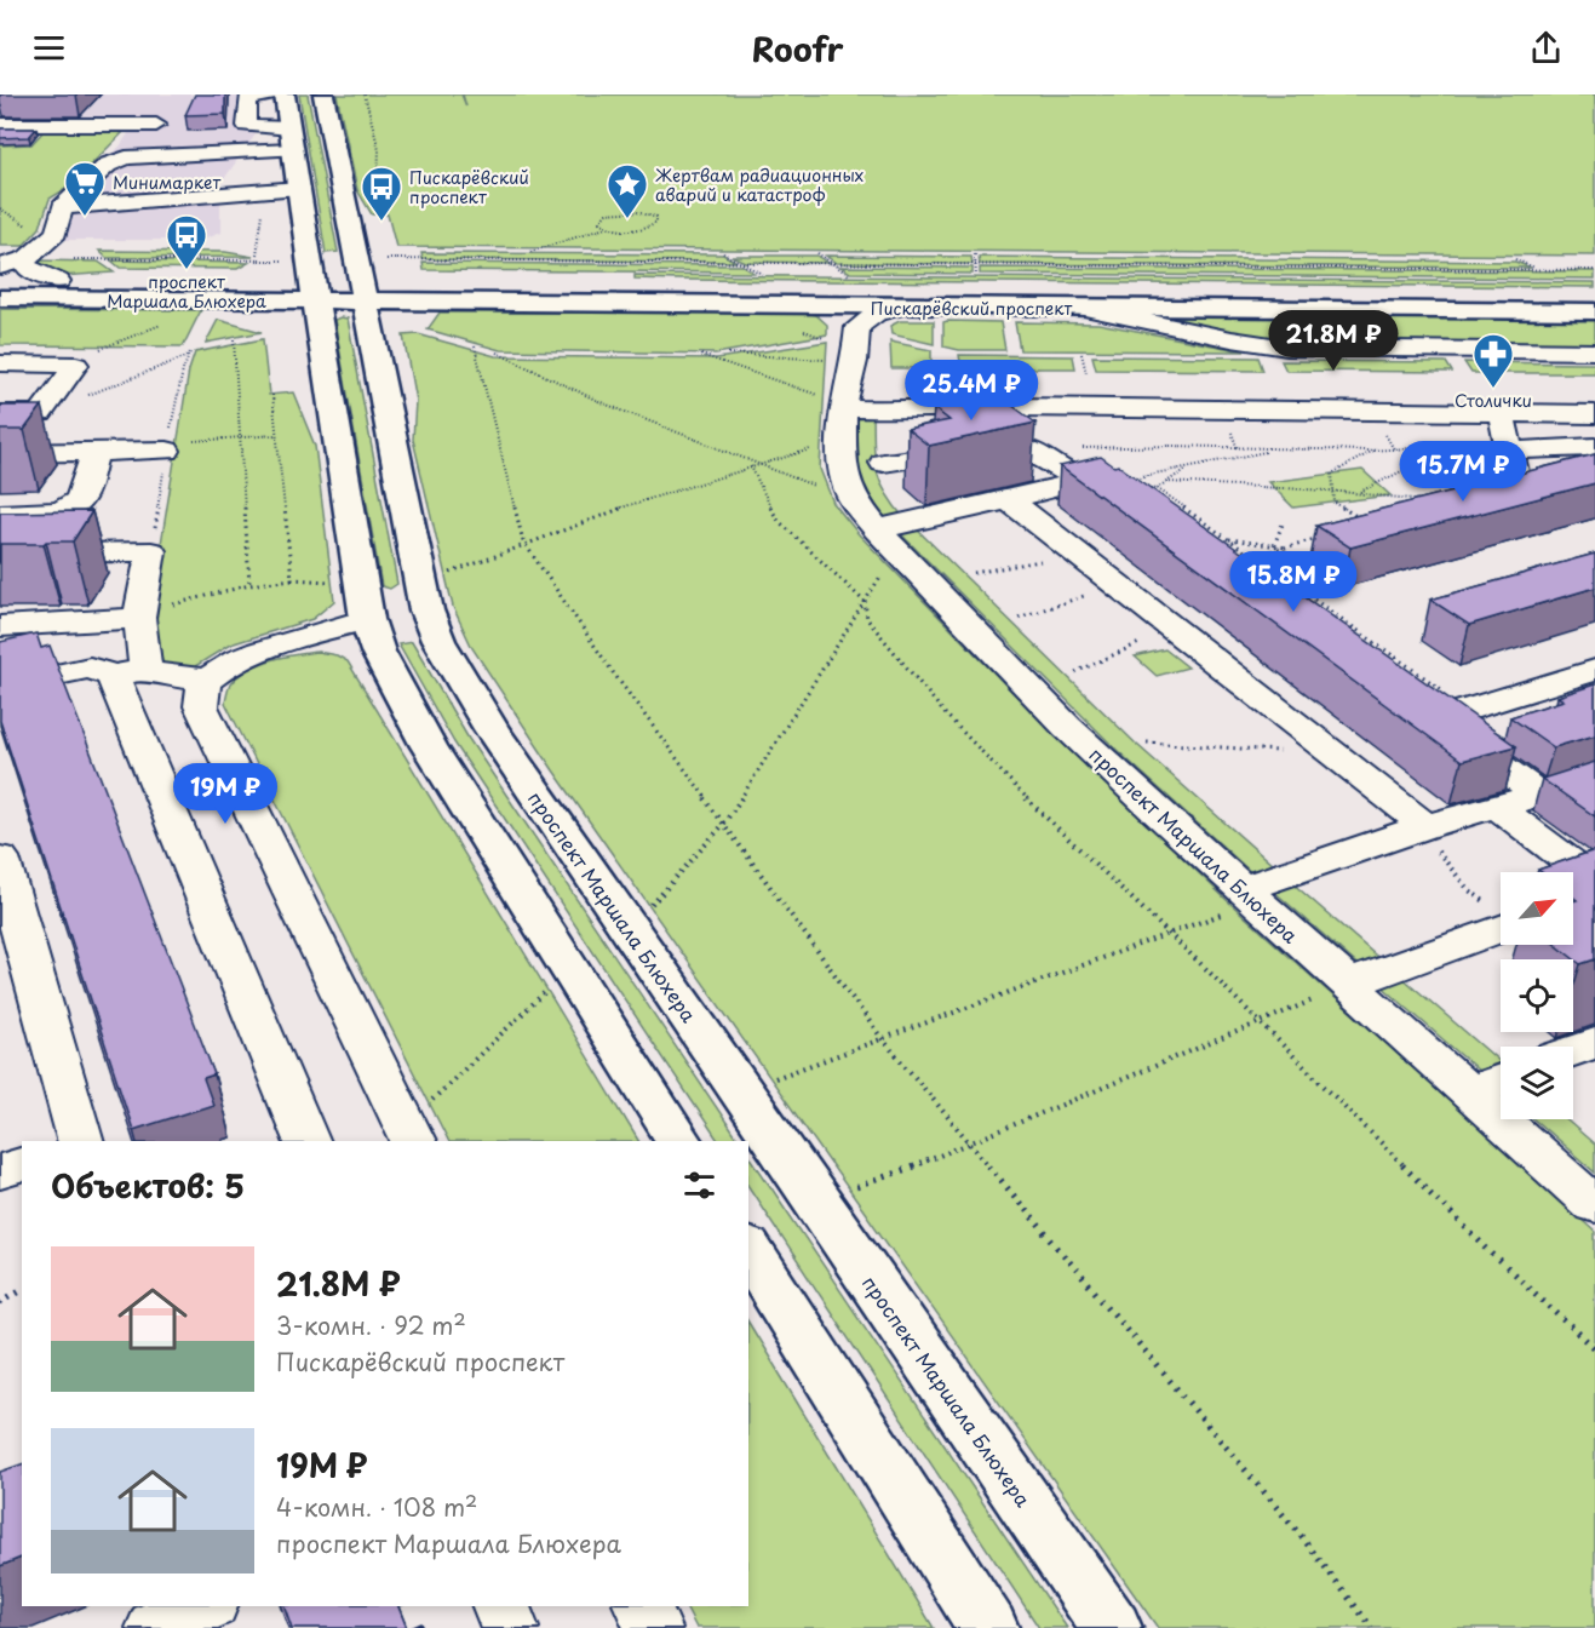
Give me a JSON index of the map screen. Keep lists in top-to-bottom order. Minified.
{"streets":{"main road":["Пискарёвский проспект","проспект Маршала Блюхера"]},"crossings":[["Пискарёвский проспект","проспект Маршала Блюхера"]],"places":{"supermarket":["Минимаркет"],"place":["Жертвам радиационных аварий и катастроф"],"bus stop":["Пискарёвский проспект","проспект Маршала Блюхера"],"pharmacy":["Столички"]},"north":"top right","page":{"header":"Roofr","price":["21.8M ₽","25.4M ₽","15.7M ₽","15.8M ₽","19M ₽"],"heading":"Объектов: 5","list":[{"name":"21.8M ₽","note":"3-комн. · 92 m² · Пискарёвский проспект"},{"name":"19M ₽","note":"4-комн. · 108 m² · проспект Маршала Блюхера"}]}}
